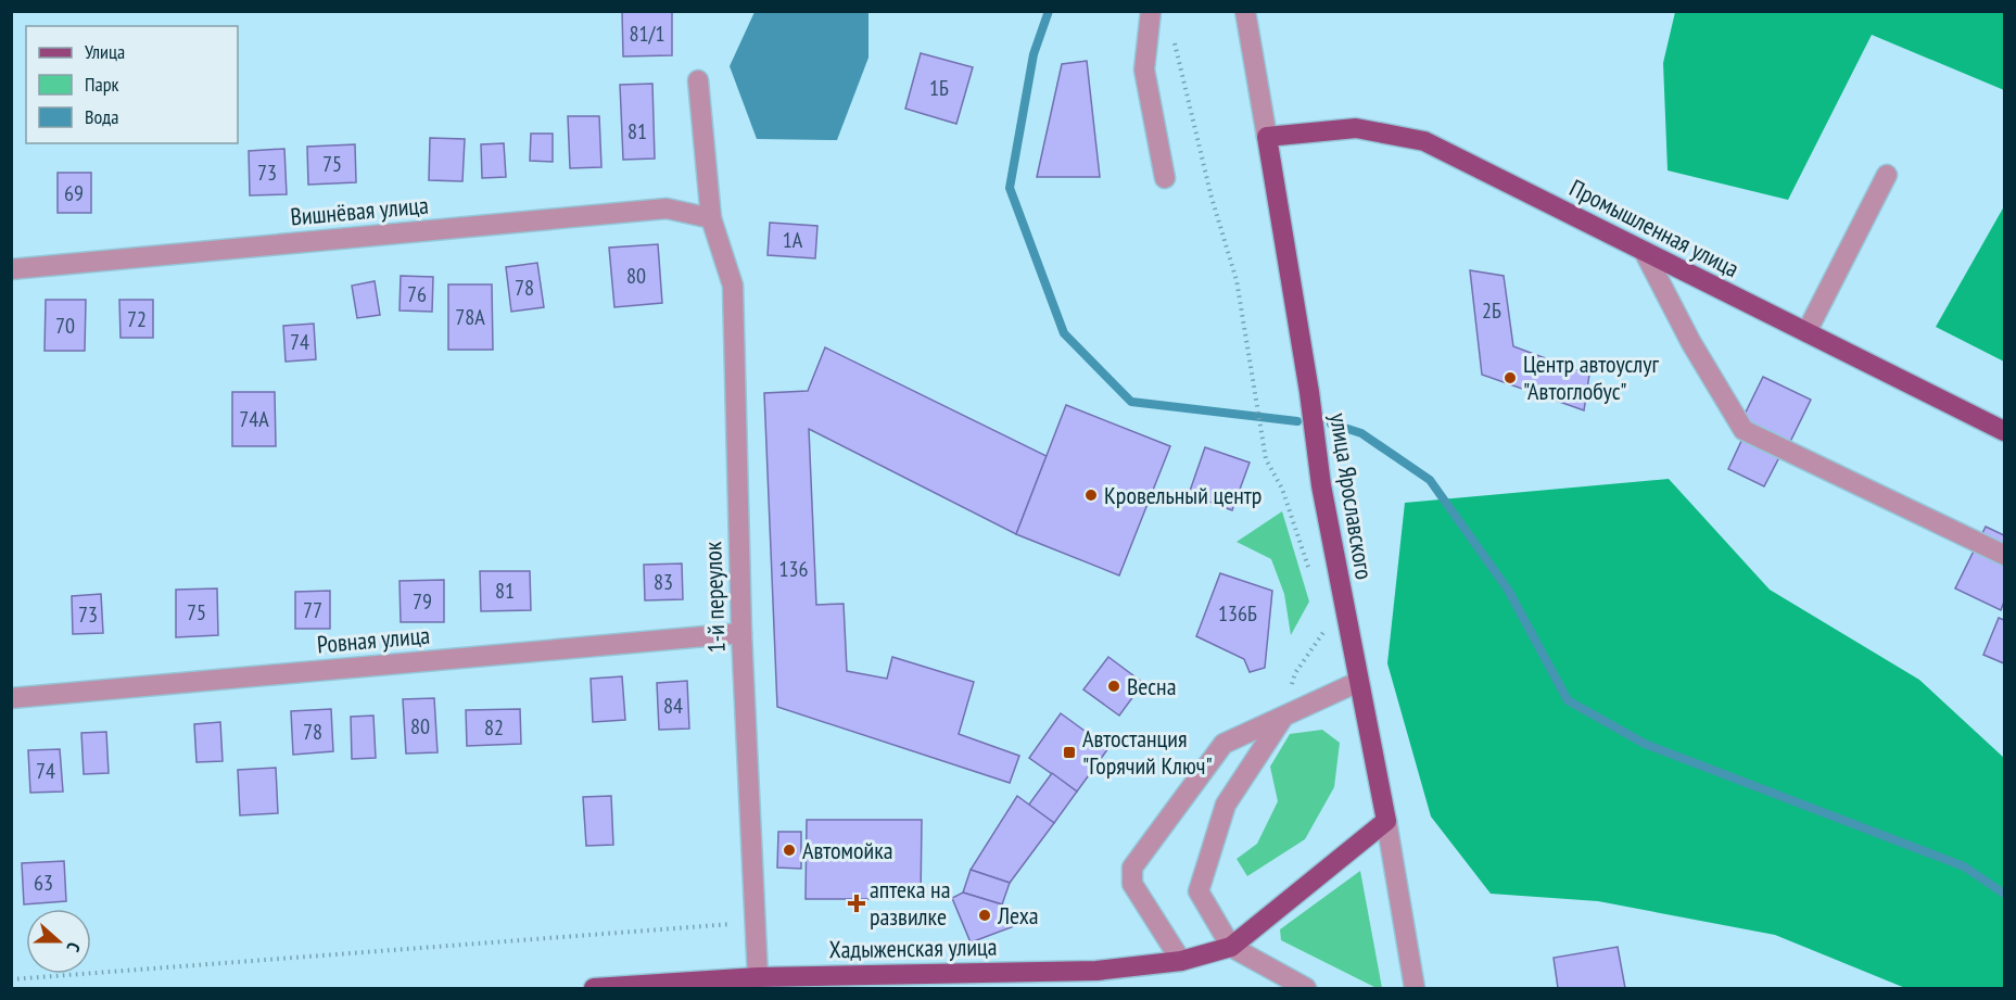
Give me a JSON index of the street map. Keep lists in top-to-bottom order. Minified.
{"streets":{"main road":["Промышленная улица","улица Ярославского","Хадыженская улица"],"street":["Вишнёвая улица","1-й переулок","Ровная улица"]},"crossings":[["Вишнёвая улица","1-й переулок"],["Промышленная улица","улица Ярославского"],["улица Ярославского","Хадыженская улица"],["1-й переулок","Ровная улица"],["1-й переулок","Хадыженская улица"]],"places":{"other":["Центр автоуслуг \"Автоглобус\"","Кровельный центр","Весна","Автомойка","Леха"],"transit":["Автостанция \"Горячий Ключ\""],"health":["аптека на развилке"]},"house_numbers":["81/1","1Б","81","75","73","69","1А","80","78","76","2Б","78А","72","70","74","74А","136","83","81","79","77","75","136Б","73","84","80","82","78","74","63"],"legend":["Улица","Парк","Вода"],"north":"right"}
